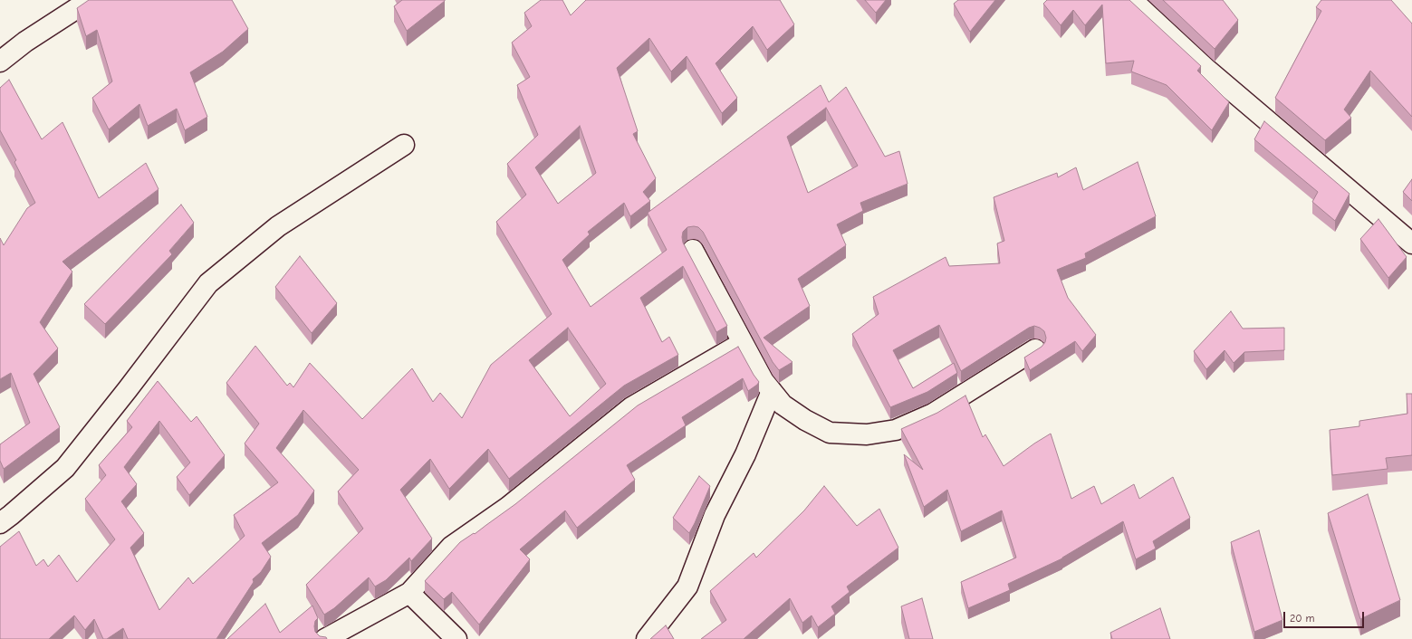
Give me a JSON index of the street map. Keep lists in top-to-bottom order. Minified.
{"scale_bar":"20 m"}
